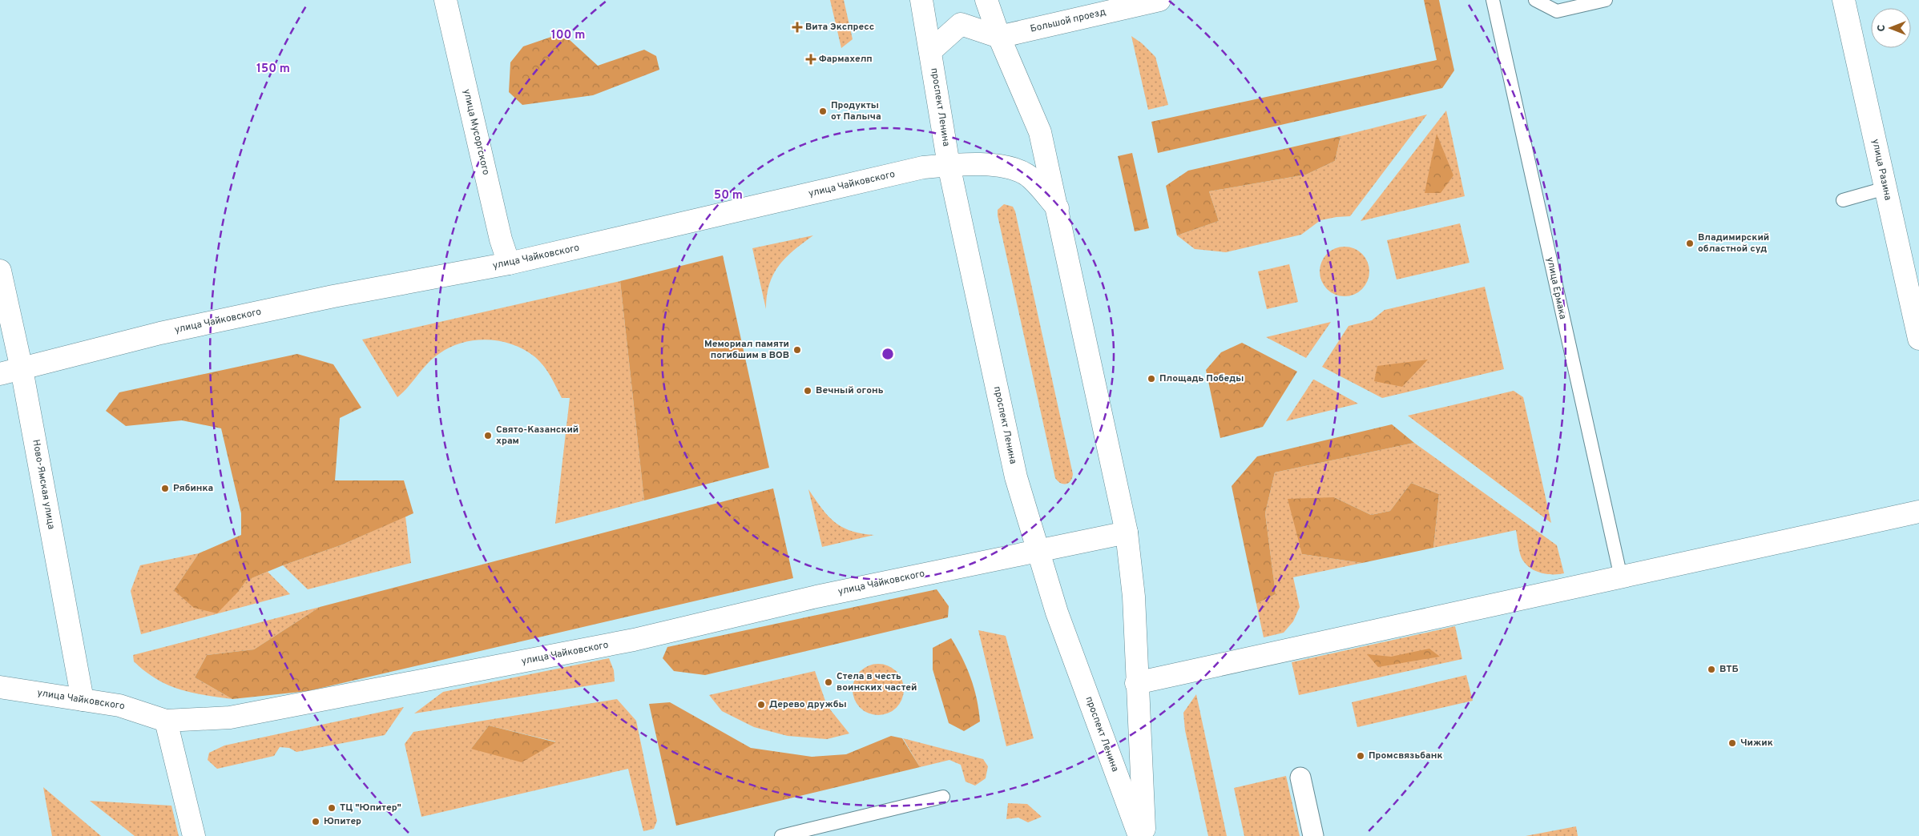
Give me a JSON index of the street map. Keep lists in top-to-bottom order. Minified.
{"streets":{"main road":["Большой проезд","проспект Ленина","улица Мусоргского","улица Разина","улица Чайковского","Ново-Ямская улица"],"lane":["улица Ермака"]},"crossings":[["проспект Ленина","улица Чайковского"],["улица Мусоргского","улица Чайковского"],["улица Чайковского","Ново-Ямская улица"]],"places":{"health":["Вита Экспресс","Фармахелп"],"other":["Продукты от Палыча","Владимирский областной суд","Мемориал памяти погибшим в ВОВ","Площадь Победы","Вечный огонь","Свято-Казанский храм","Рябинка","ВТБ","Стела в честь воинских частей","Дерево дружбы","Чижик","Промсвязьбанк","ТЦ \"Юпитер\"","Юпитер"]},"north":"left","rings":["100 m","150 m","50 m"]}
